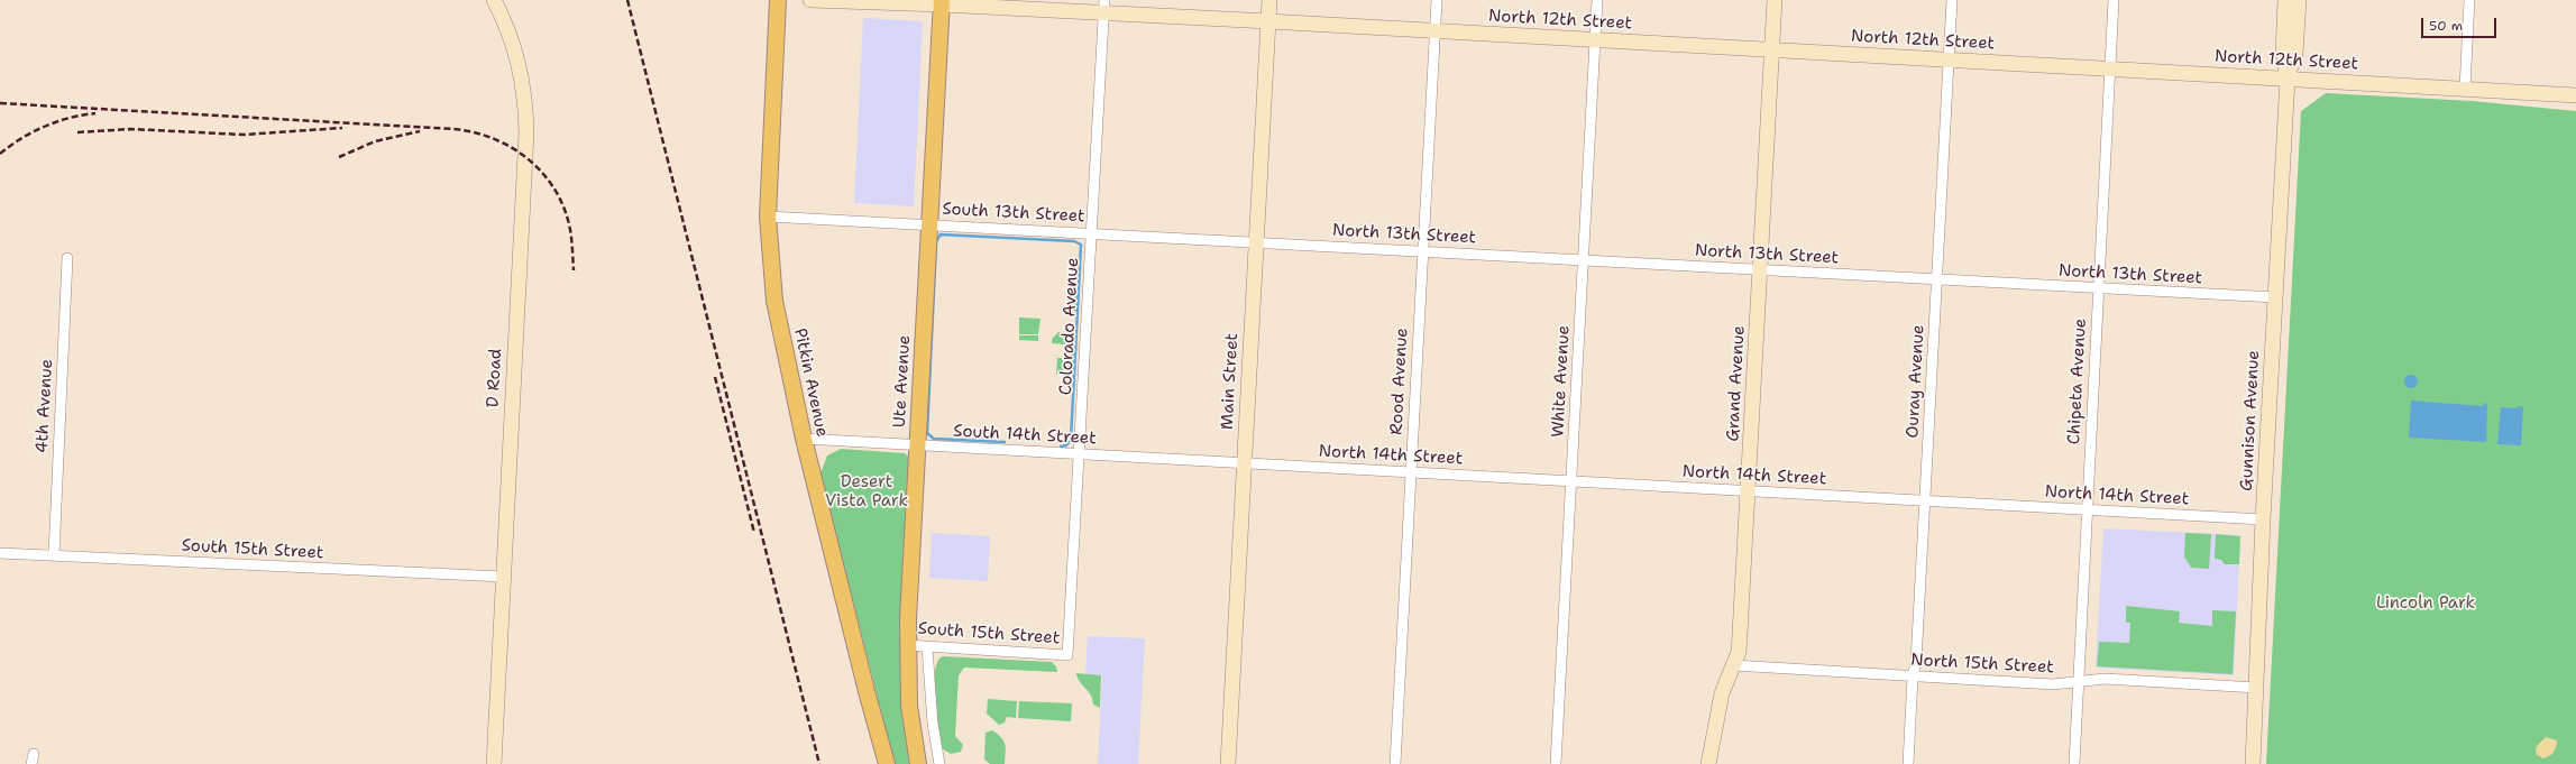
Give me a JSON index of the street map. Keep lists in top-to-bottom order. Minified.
{"streets":{"main road":["Ute Avenue","Pitkin Avenue"],"street":["North 12th Street","South 13th Street","North 13th Street","Colorado Avenue","D Road","Main Street","Rood Avenue","White Avenue","Ouray Avenue","Chipeta Avenue","Grand Avenue","4th Avenue","Gunnison Avenue","South 14th Street","North 14th Street","South 15th Street","North 15th Street"]},"crossings":[["North 12th Street","Colorado Avenue"],["North 12th Street","Ute Avenue"],["North 12th Street","Main Street"],["North 12th Street","Rood Avenue"],["North 12th Street","White Avenue"],["North 12th Street","Ouray Avenue"],["North 12th Street","Chipeta Avenue"],["North 12th Street","Grand Avenue"],["North 12th Street","Gunnison Avenue"],["South 13th Street","North 13th Street"],["South 13th Street","Colorado Avenue"],["South 13th Street","Ute Avenue"],["South 13th Street","Main Street"],["South 13th Street","Pitkin Avenue"],["North 13th Street","Main Street"],["North 13th Street","Rood Avenue"],["North 13th Street","White Avenue"],["North 13th Street","Ouray Avenue"],["North 13th Street","Chipeta Avenue"],["North 13th Street","Grand Avenue"],["North 13th Street","Gunnison Avenue"],["Colorado Avenue","South 14th Street"],["Colorado Avenue","South 15th Street"],["D Road","South 15th Street"],["Ute Avenue","South 14th Street"],["Ute Avenue","South 15th Street"],["Main Street","South 14th Street"],["Main Street","North 14th Street"],["Rood Avenue","North 14th Street"],["White Avenue","North 14th Street"],["Ouray Avenue","North 14th Street"],["Ouray Avenue","North 15th Street"],["Chipeta Avenue","North 14th Street"],["Chipeta Avenue","North 15th Street"],["Pitkin Avenue","South 14th Street"],["Grand Avenue","North 14th Street"],["Grand Avenue","North 15th Street"],["4th Avenue","South 15th Street"],["Gunnison Avenue","North 14th Street"],["Gunnison Avenue","North 15th Street"],["South 14th Street","North 14th Street"]],"parks":["Desert Vista Park","Lincoln Park"],"scale_bar":"50 m"}
